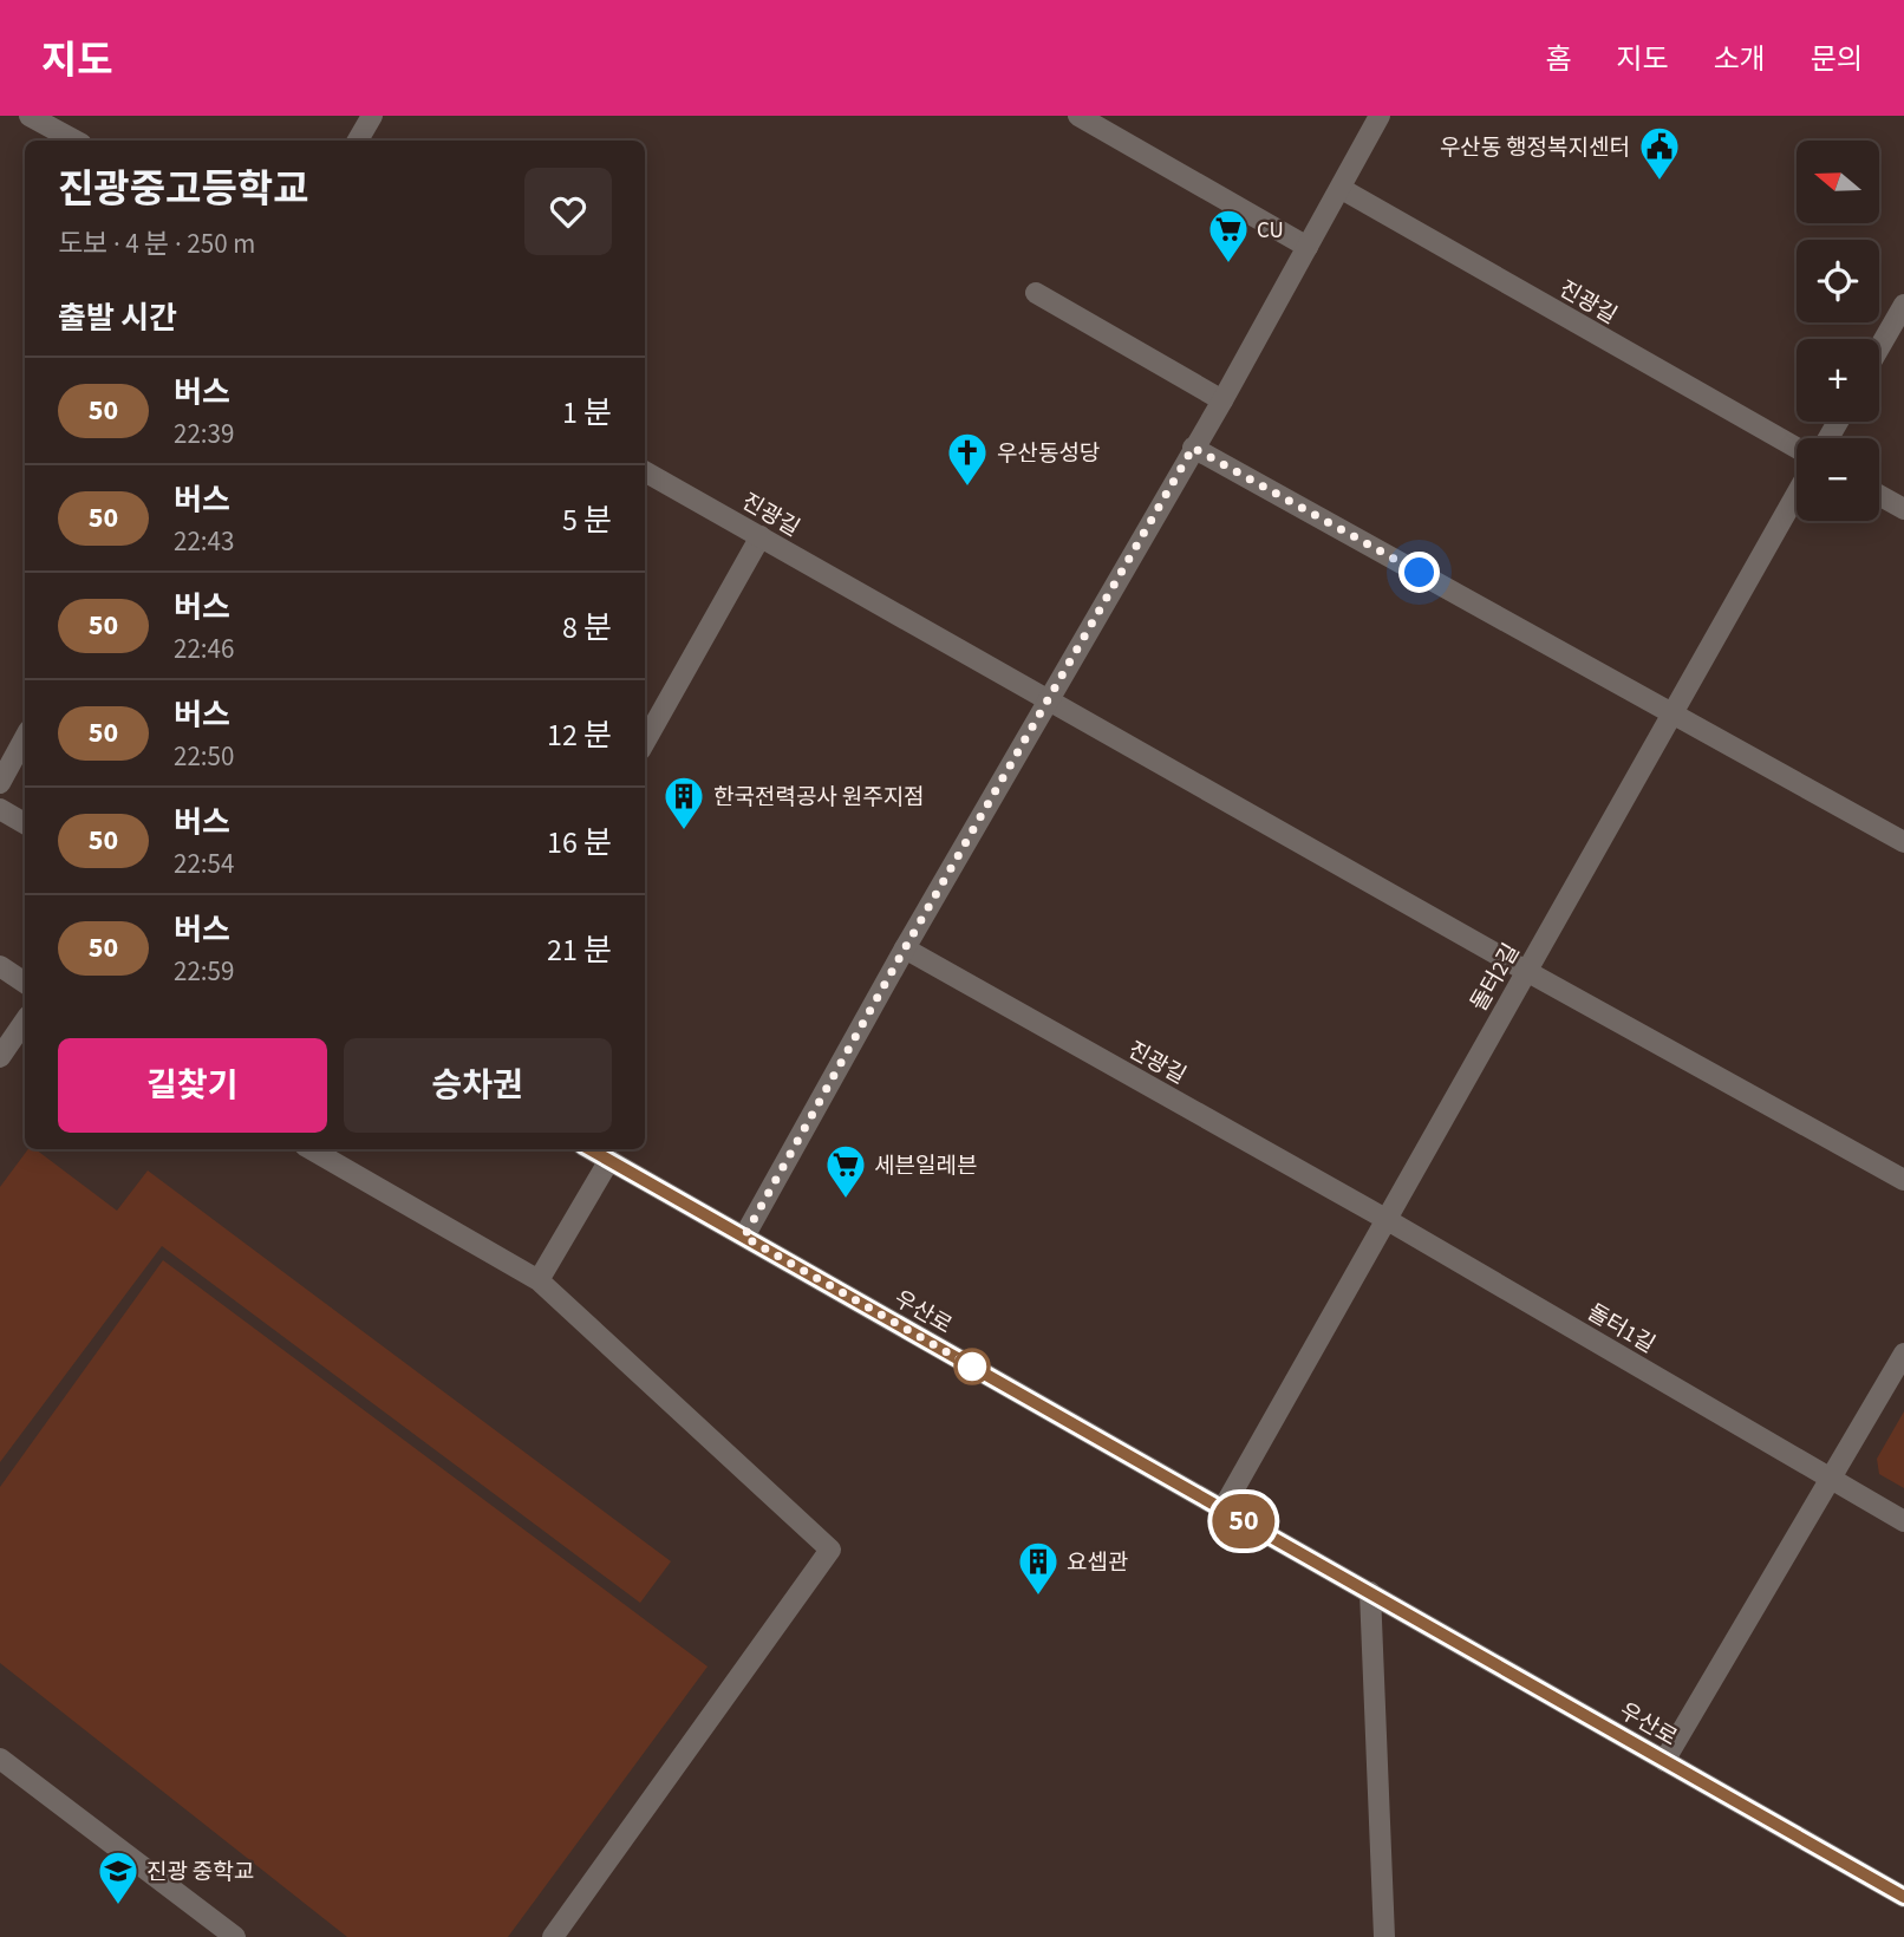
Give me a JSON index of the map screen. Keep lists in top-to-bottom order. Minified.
{"streets":{"street":["진광길","돌터2길","우산로","돌터1길"]},"crossings":[["진광길","돌터2길"],["진광길","돌터1길"],["돌터2길","우산로"],["돌터2길","돌터1길"]],"places":{"public building":["우산동 행정복지센터"],"supermarket":["CU","세븐일레븐"],"church":["우산동성당"],"building":["한국전력공사 원주지점","요셉관"],"school or university":["진광 중학교"]},"lines":["bus line 50"],"north":"left","page":{"header":"지도","nav":["홈","지도","소개","문의"],"on_map":"50","map_buttons":["+","−"],"heading":[["진광중고등학교","도보 · 4 분 · 250 m"],"출발 시간"],"list":[{"mark":"50","name":"버스","note":"22:39","value":"1 분"},{"mark":"50","name":"버스","note":"22:43","value":"5 분"},{"mark":"50","name":"버스","note":"22:46","value":"8 분"},{"mark":"50","name":"버스","note":"22:50","value":"12 분"},{"mark":"50","name":"버스","note":"22:54","value":"16 분"},{"mark":"50","name":"버스","note":"22:59","value":"21 분"}],"buttons":["길찾기","승차권"]}}
